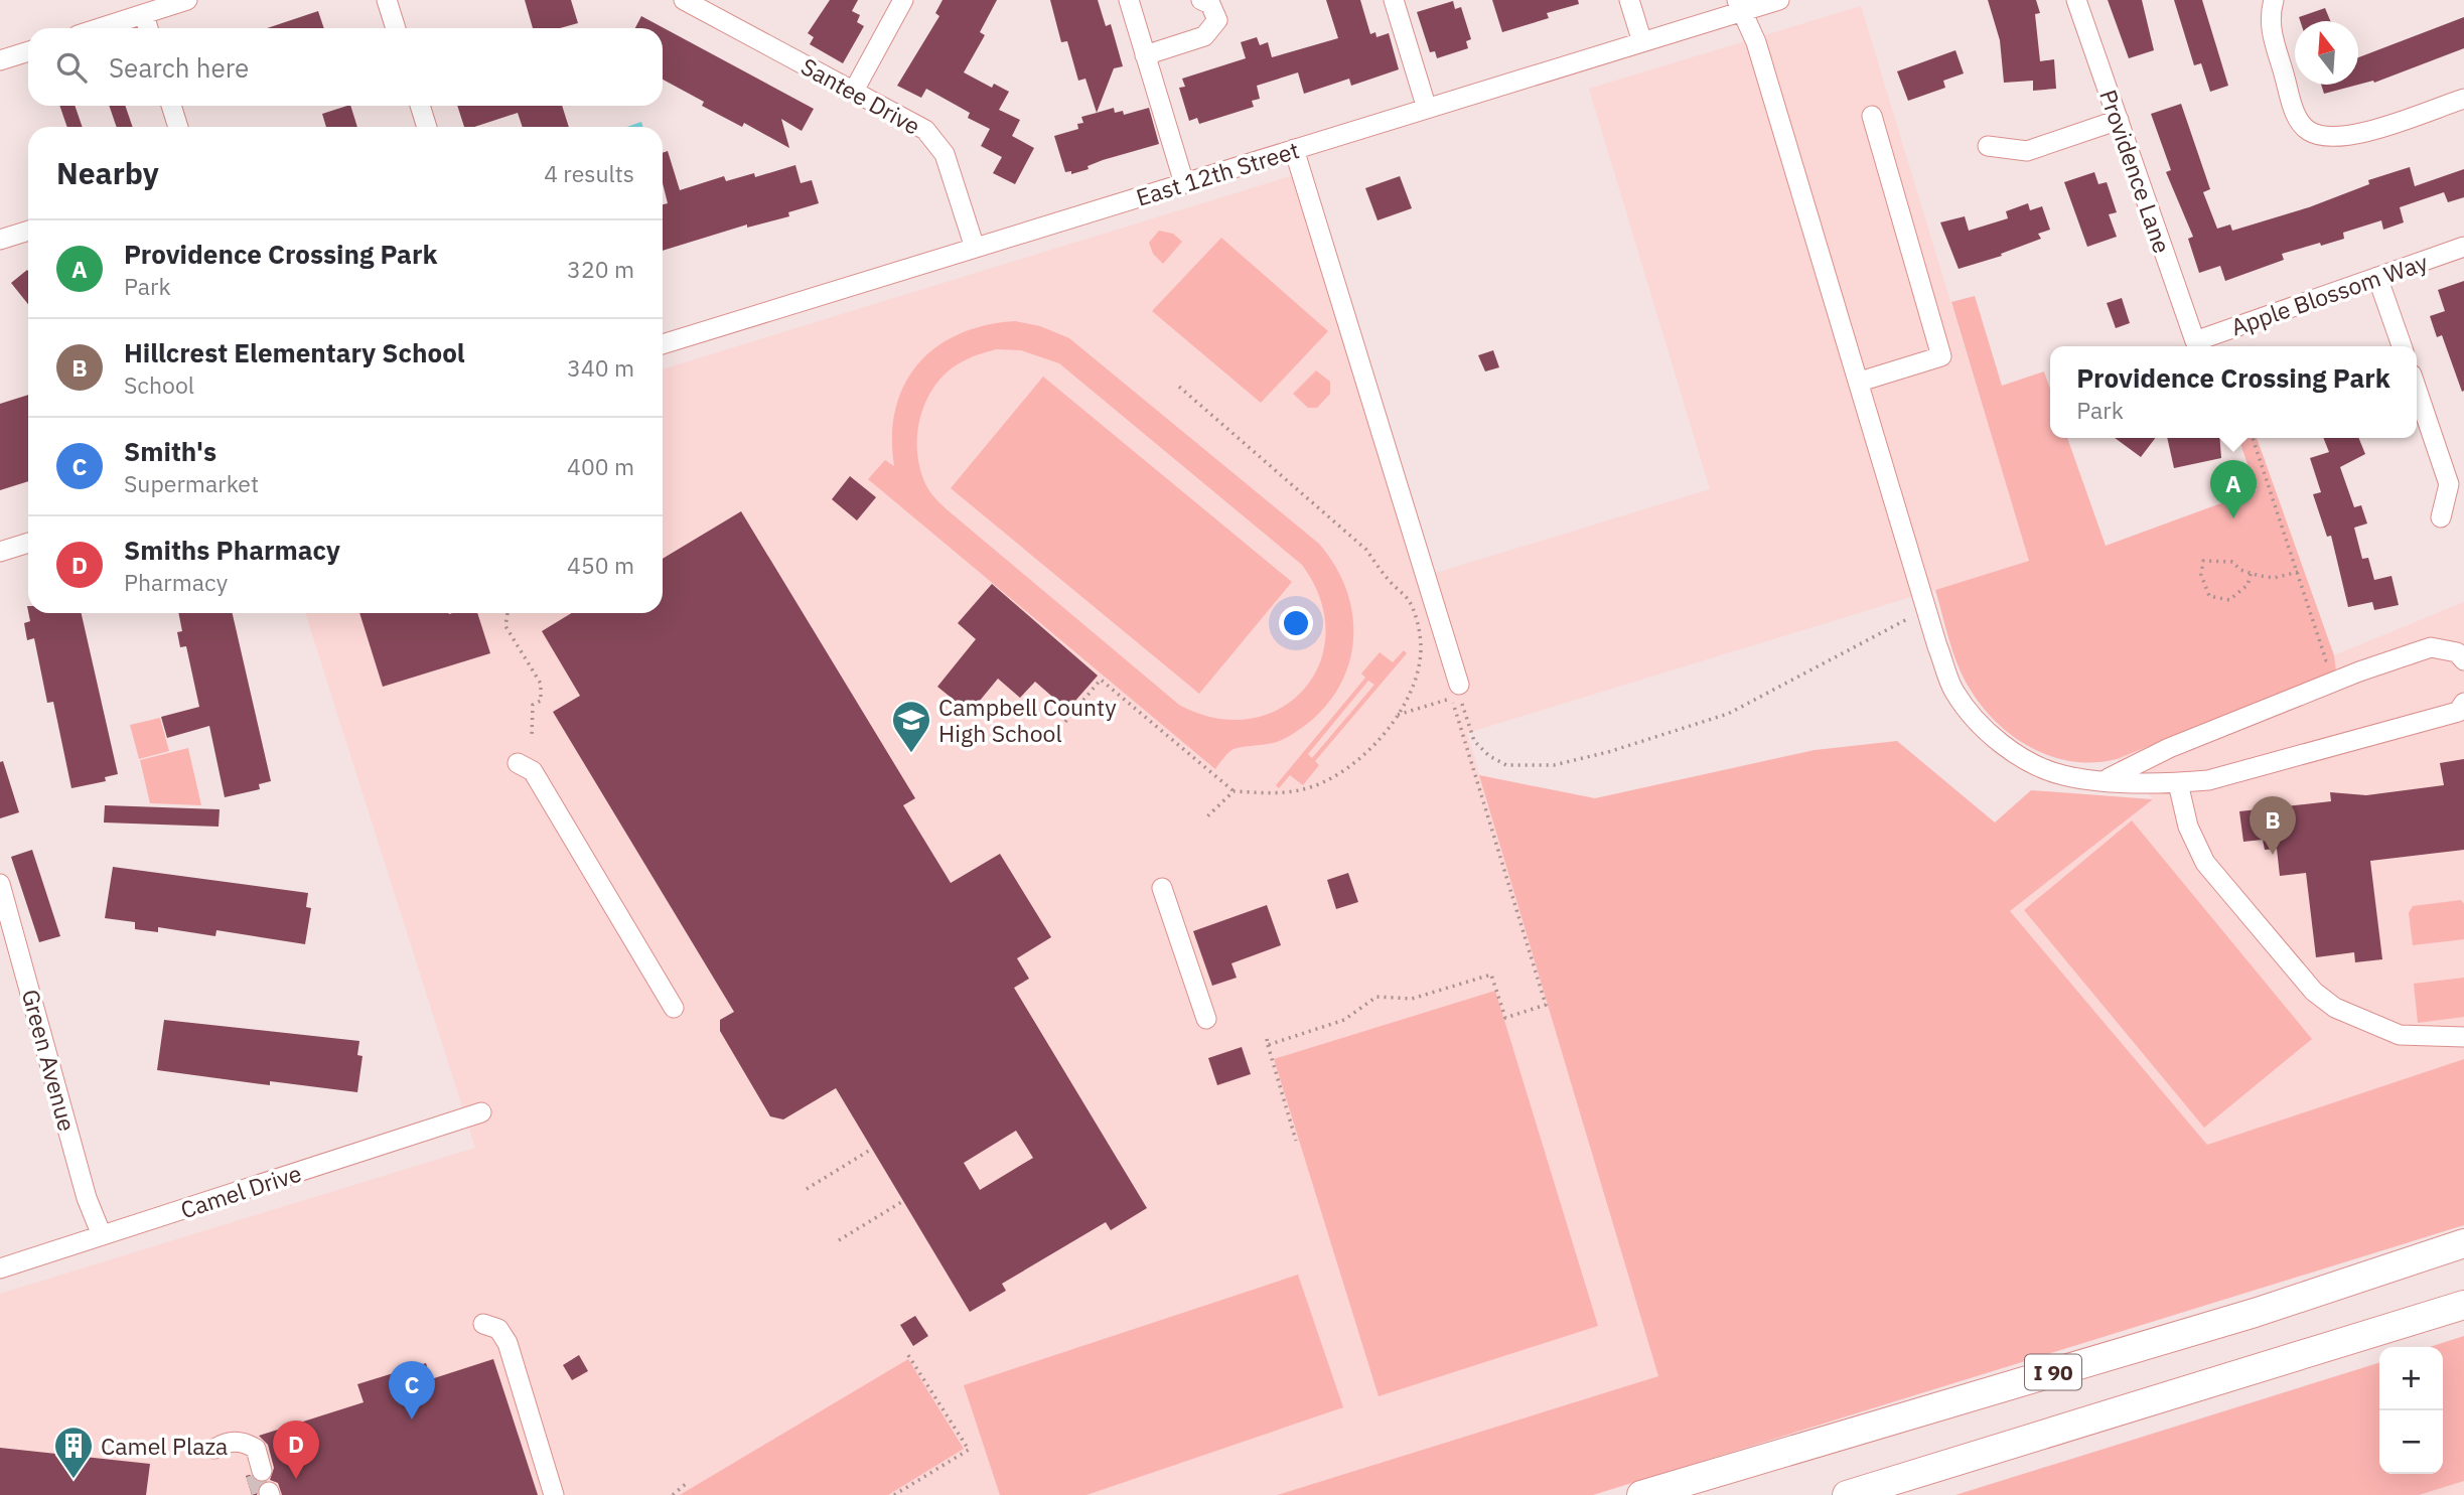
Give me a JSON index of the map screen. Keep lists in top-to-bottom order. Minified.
{"streets":{"highway":["I 90"],"street":["Santee Drive","Providence Lane","East 12th Street","Apple Blossom Way","Green Avenue","Camel Drive"]},"crossings":[["Santee Drive","East 12th Street"],["Providence Lane","Apple Blossom Way"],["Green Avenue","Camel Drive"]],"places":{"school or university":["Campbell County High School"],"building":["Camel Plaza"]},"north":"top","page":{"search":"Search here","heading":["Nearby","4 results"],"list":[{"mark":"A","name":"Providence Crossing Park","note":"Park","value":"320 m"},{"mark":"B","name":"Hillcrest Elementary School","note":"School","value":"340 m"},{"mark":"C","name":"Smith's","note":"Supermarket","value":"400 m"},{"mark":"D","name":"Smiths Pharmacy","note":"Pharmacy","value":"450 m"}],"popup":["Providence Crossing Park","Park"],"pins":["A","B","C","D"],"map_buttons":["+","−"]}}
